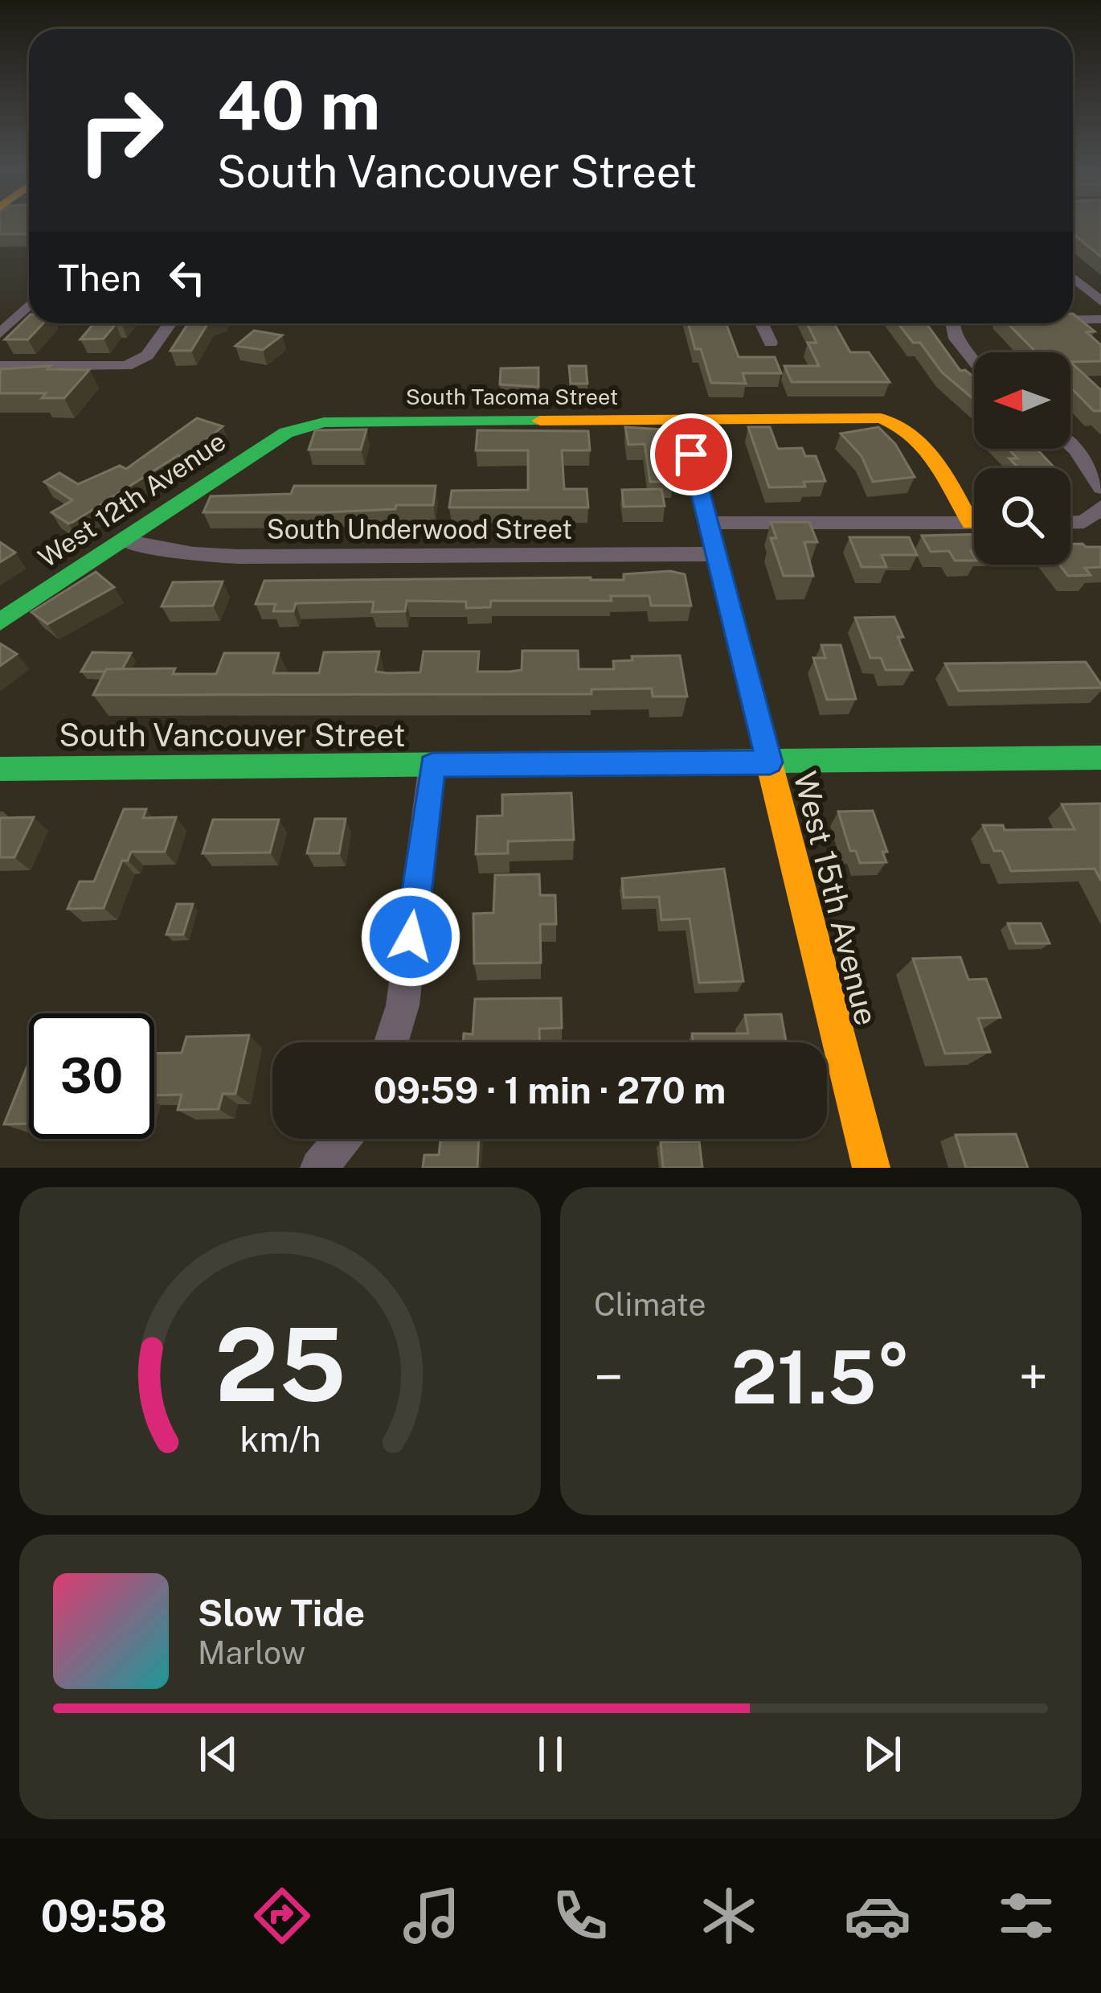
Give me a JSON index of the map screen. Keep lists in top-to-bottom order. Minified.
{"streets":{"street":["South Tacoma Street","West 12th Avenue","South Underwood Street","South Vancouver Street","West 15th Avenue"]},"crossings":[["South Tacoma Street","West 12th Avenue"],["South Tacoma Street","West 15th Avenue"],["West 12th Avenue","South Underwood Street"],["South Underwood Street","West 15th Avenue"],["South Vancouver Street","West 15th Avenue"]],"north":"left","page":{"turn":["40 m","South Vancouver Street"],"then":"Then","limit":"30","trip":"09:59 · 1 min · 270 m","tile":"Climate","heat":["−","21.5°","+"],"song":["Slow Tide","Marlow"],"tabs":"09:58","gauge":["25","km/h"]}}
